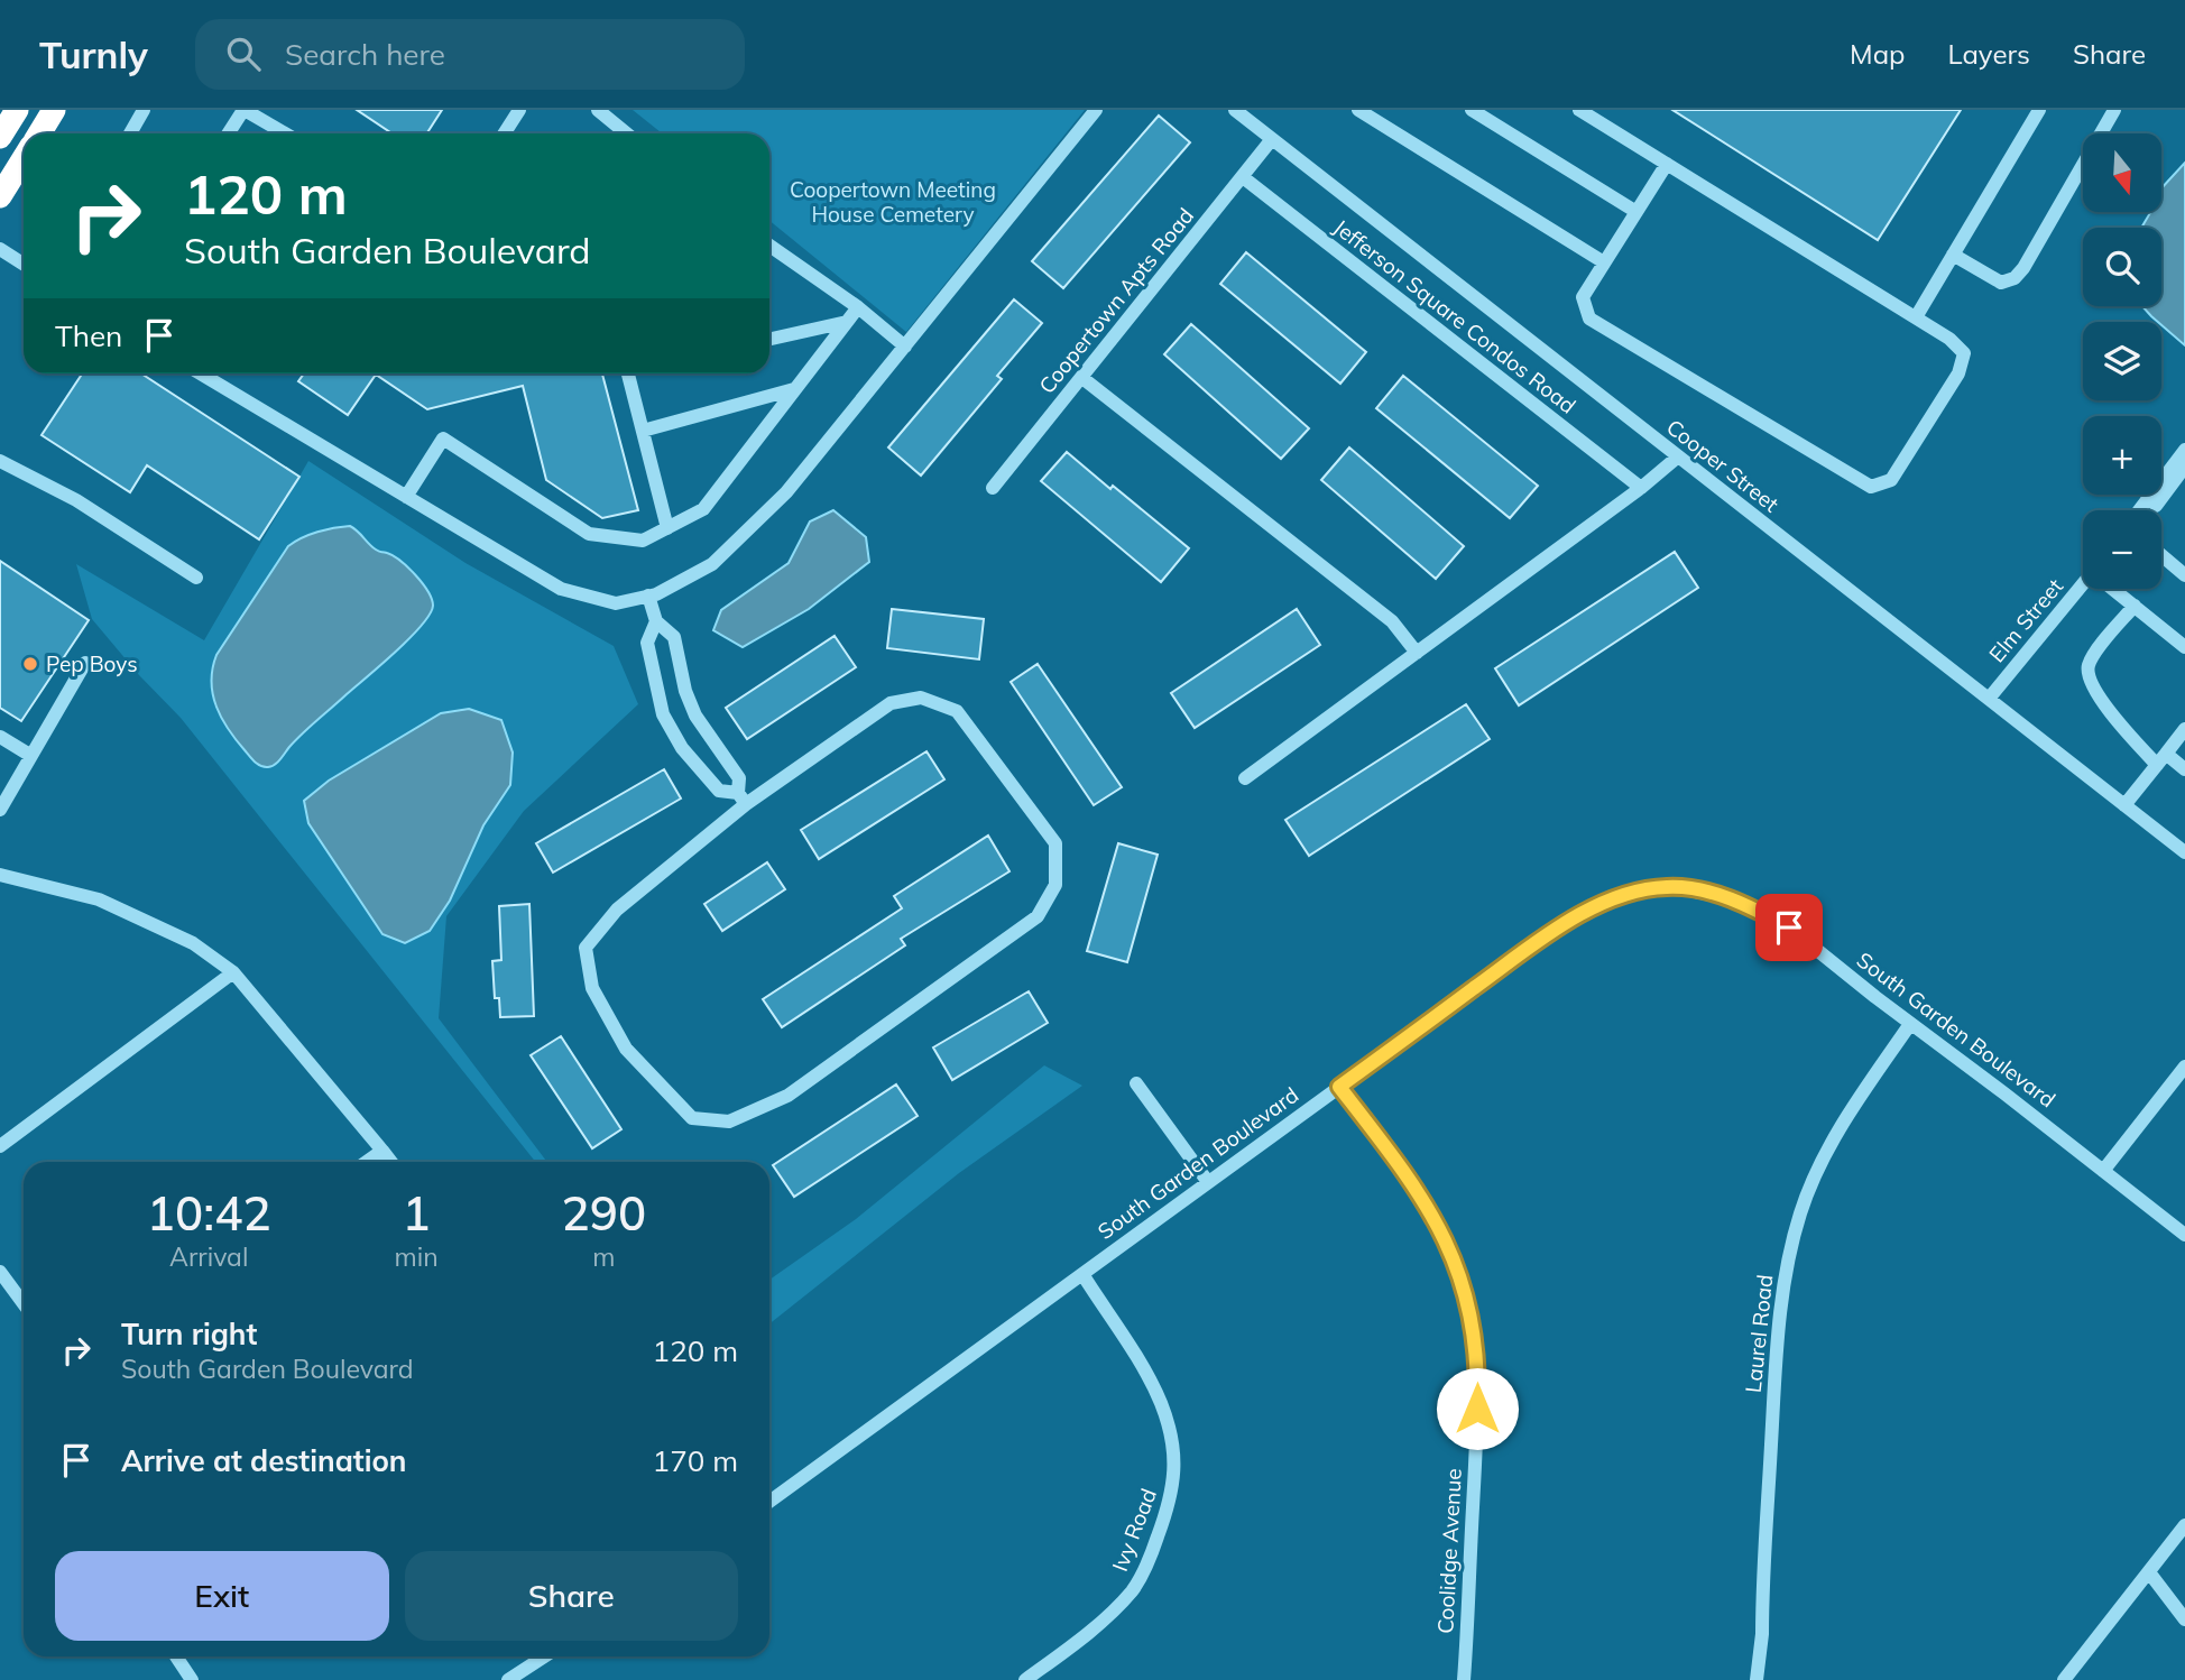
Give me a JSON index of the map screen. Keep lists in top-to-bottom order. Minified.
{"streets":{"street":["Coopertown Apts Road","Jefferson Square Condos Road","Cooper Street","Elm Street","South Garden Boulevard","Laurel Road","Ivy Road","Coolidge Avenue"]},"crossings":[["Coopertown Apts Road","Jefferson Square Condos Road"],["Coopertown Apts Road","Cooper Street"],["Cooper Street","Elm Street"],["South Garden Boulevard","Laurel Road"],["South Garden Boulevard","Ivy Road"],["South Garden Boulevard","Coolidge Avenue"]],"parks":["Coopertown Meeting House Cemetery"],"places":["Pep Boys"],"north":"bottom","page":{"header":"Turnly","search":"Search here","nav":["Map","Layers","Share"],"map_buttons":["+","−"],"turn":["120 m","South Garden Boulevard"],"then":"Then","eta":["10:42","Arrival","1","min","290","m"],"list":[{"name":"Turn right","note":"South Garden Boulevard","value":"120 m"},{"name":"Arrive at destination","value":"170 m"}],"buttons":["Exit","Share"]}}
